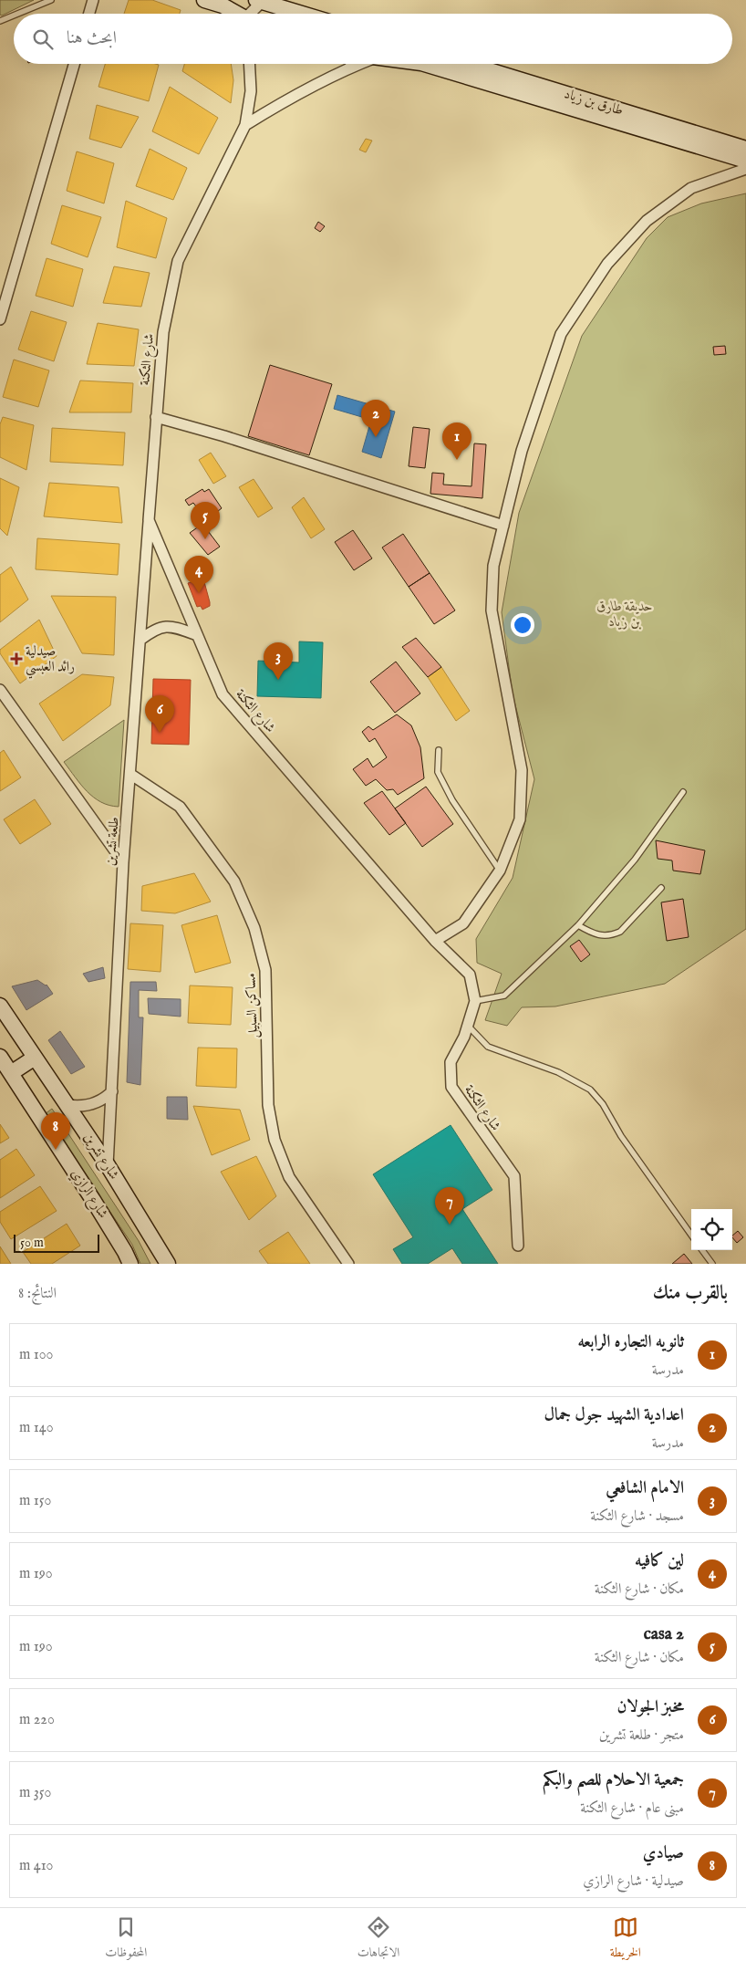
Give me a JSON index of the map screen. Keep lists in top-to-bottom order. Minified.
{"streets":{"main road":["طارق بن زياد","شارع تشرين","شارع الرازي"],"street":["شارع الثكنة","طلعة تشرين","مساكن السبيل"]},"crossings":[["شارع الثكنة","طلعة تشرين"],["طلعة تشرين","مساكن السبيل"],["طلعة تشرين","شارع تشرين"]],"parks":["حديقة طارق بن زياد"],"places":{"health":["صيدلية رائد العبسي"]},"scale_bar":"50 m","page":{"search":"ابحث هنا","pins":["2","1","5","4","3","6","8","7"],"scale":"50 m","heading":["بالقرب منك","النتائج: 8"],"list":[{"mark":"1","name":"ثانويه التجاره الرابعه","note":"مدرسة","value":"100 m"},{"mark":"2","name":"اعدادية الشهيد جول جمال","note":"مدرسة","value":"140 m"},{"mark":"3","name":"الامام الشافعي","note":"مسجد · شارع الثكنة","value":"150 m"},{"mark":"4","name":"لين كافيه","note":"مكان · شارع الثكنة","value":"190 m"},{"mark":"5","name":"casa 2","note":"مكان · شارع الثكنة","value":"190 m"},{"mark":"6","name":"مخبز الجولان","note":"متجر · طلعة تشرين","value":"220 m"},{"mark":"7","name":"جمعية الاحلام للصم والبكم","note":"مبنى عام · شارع الثكنة","value":"350 m"},{"mark":"8","name":"صيادي","note":"صيدلية · شارع الرازي","value":"410 m"}],"nav":["الخريطة","الاتجاهات","المحفوظات"]}}
